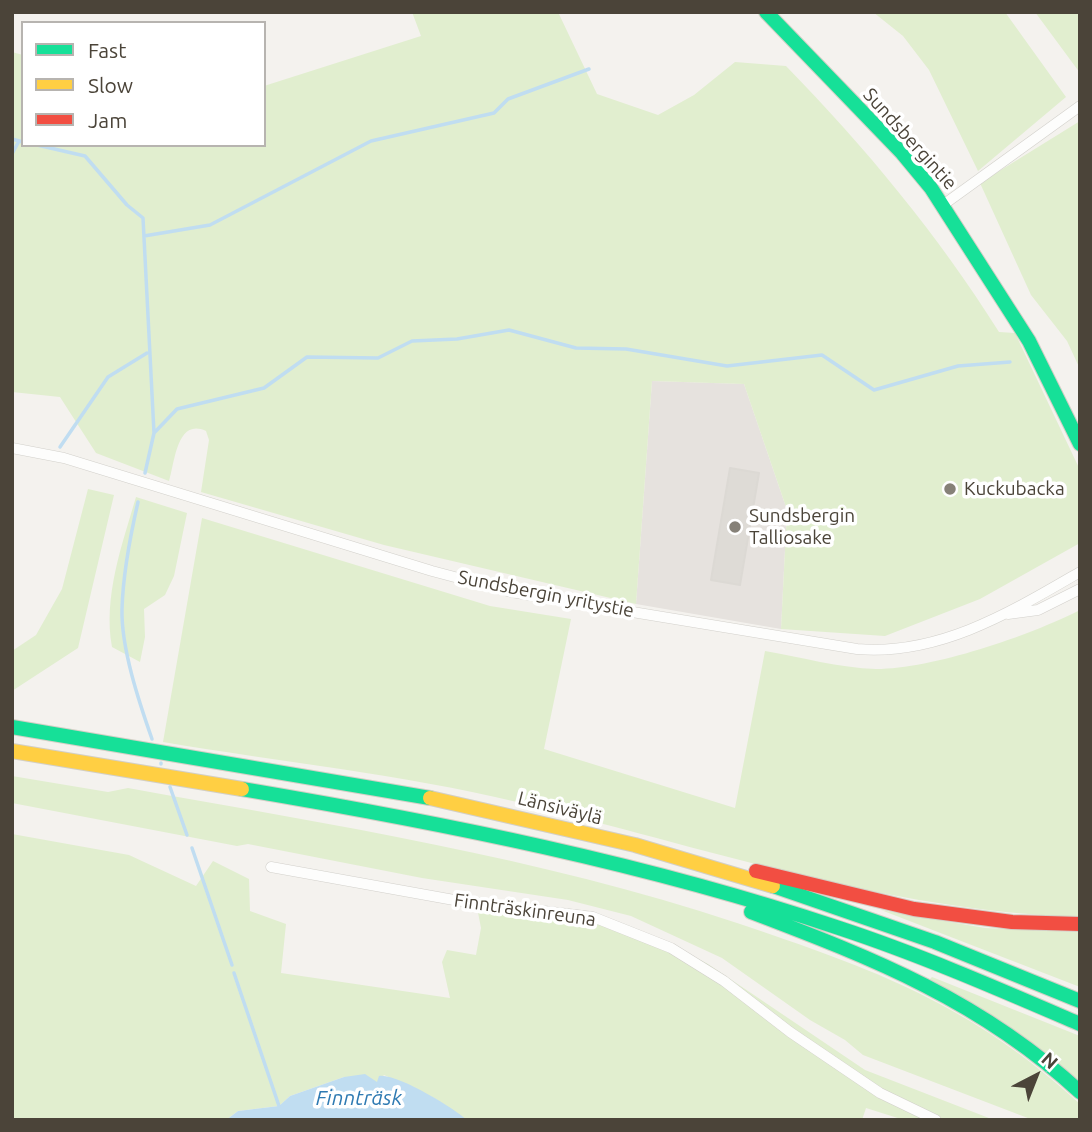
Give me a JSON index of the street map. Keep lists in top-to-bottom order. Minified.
{"streets":{"main road":["Sundsbergintie","Länsiväylä"],"street":["Sundsbergin yritystie","Finnträskinreuna"]},"water":["Finnträsk"],"places":["Kuckubacka","Sundsbergin Talliosake"],"legend":["Fast","Slow","Jam"],"north":"top right"}
